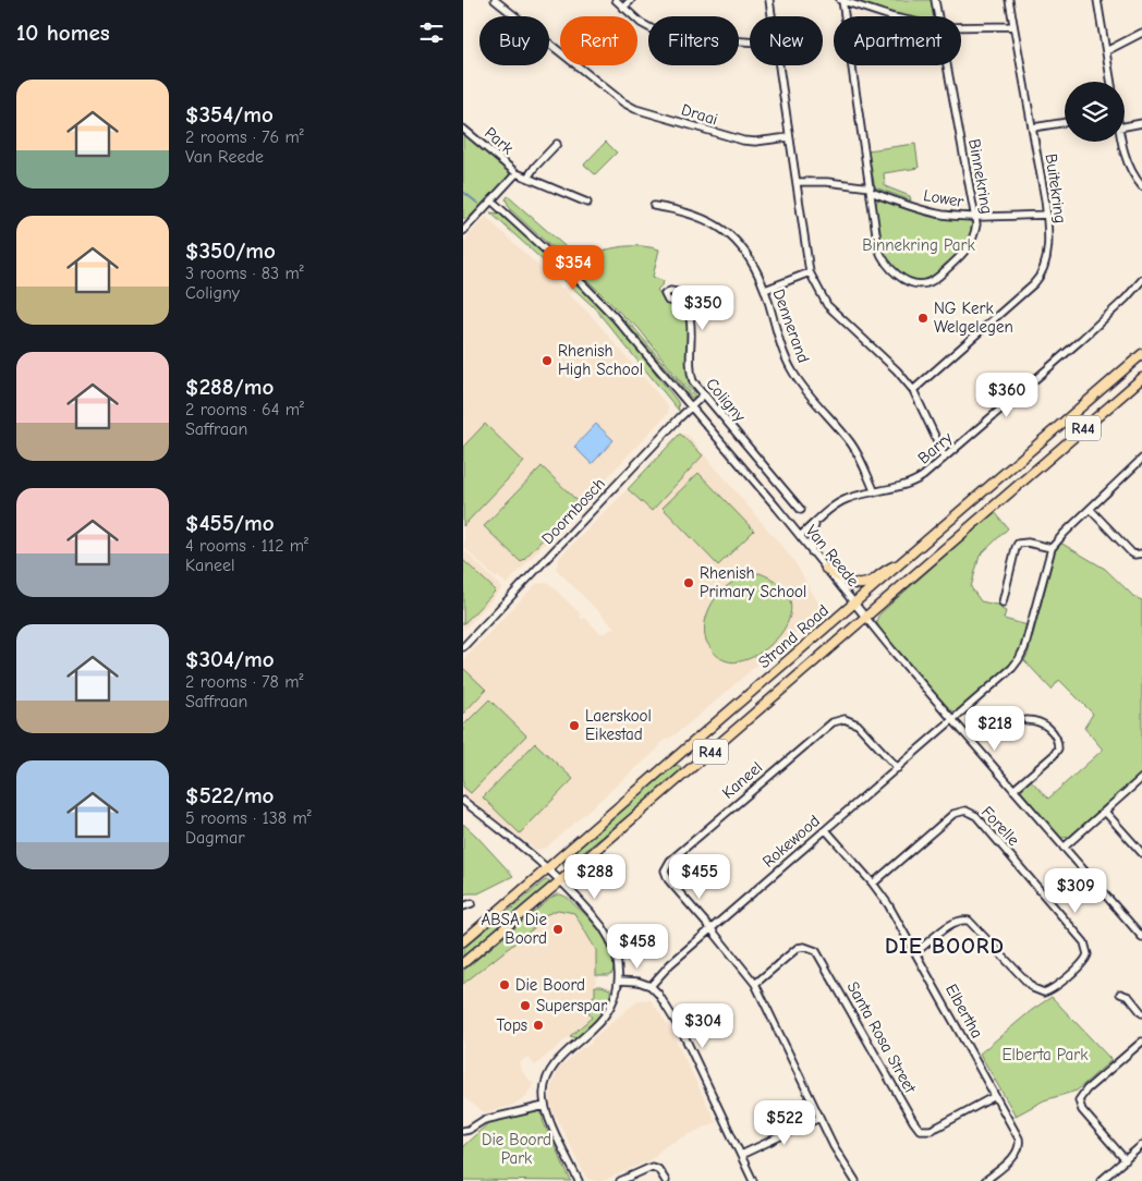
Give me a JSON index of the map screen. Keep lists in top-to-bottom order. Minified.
{"streets":{"main road":["R44","Strand Road"],"street":["Draai","Park","Binnekring","Buitekring","Lower","Dennerand","Coligny","Barry","Doornbosch","Van Reede","Kaneel","Forelle","Rokewood","Elbertha","Santa Rosa Street"]},"crossings":[["Binnekring","Lower"],["Buitekring","Lower"],["Dennerand","Barry"],["Coligny","Doornbosch"],["Barry","Van Reede"],["Doornbosch","Van Reede"],["Van Reede","Strand Road"],["Van Reede","Rokewood"],["Kaneel","Rokewood"],["Forelle","Elbertha"],["Rokewood","Elbertha"],["Elbertha","Santa Rosa Street"]],"districts":["DIE BOORD"],"parks":["Binnekring Park","Elberta Park","Die Boord Park"],"places":["NG Kerk Welgelegen","Rhenish High School","Rhenish Primary School","Laerskool Eikestad","ABSA Die Boord","Die Boord","Superspar","Tops"],"page":{"heading":"10 homes","chip":["Buy","Rent","Filters","New","Apartment"],"list":[{"name":"$354/mo","note":"2 rooms · 76 m² · Van Reede"},{"name":"$350/mo","note":"3 rooms · 83 m² · Coligny"},{"name":"$288/mo","note":"2 rooms · 64 m² · Saffraan"},{"name":"$455/mo","note":"4 rooms · 112 m² · Kaneel"},{"name":"$304/mo","note":"2 rooms · 78 m² · Saffraan"},{"name":"$522/mo","note":"5 rooms · 138 m² · Dagmar"}],"price":["$354","$350","$360","$218","$288","$455","$309","$458","$304","$522"]}}
